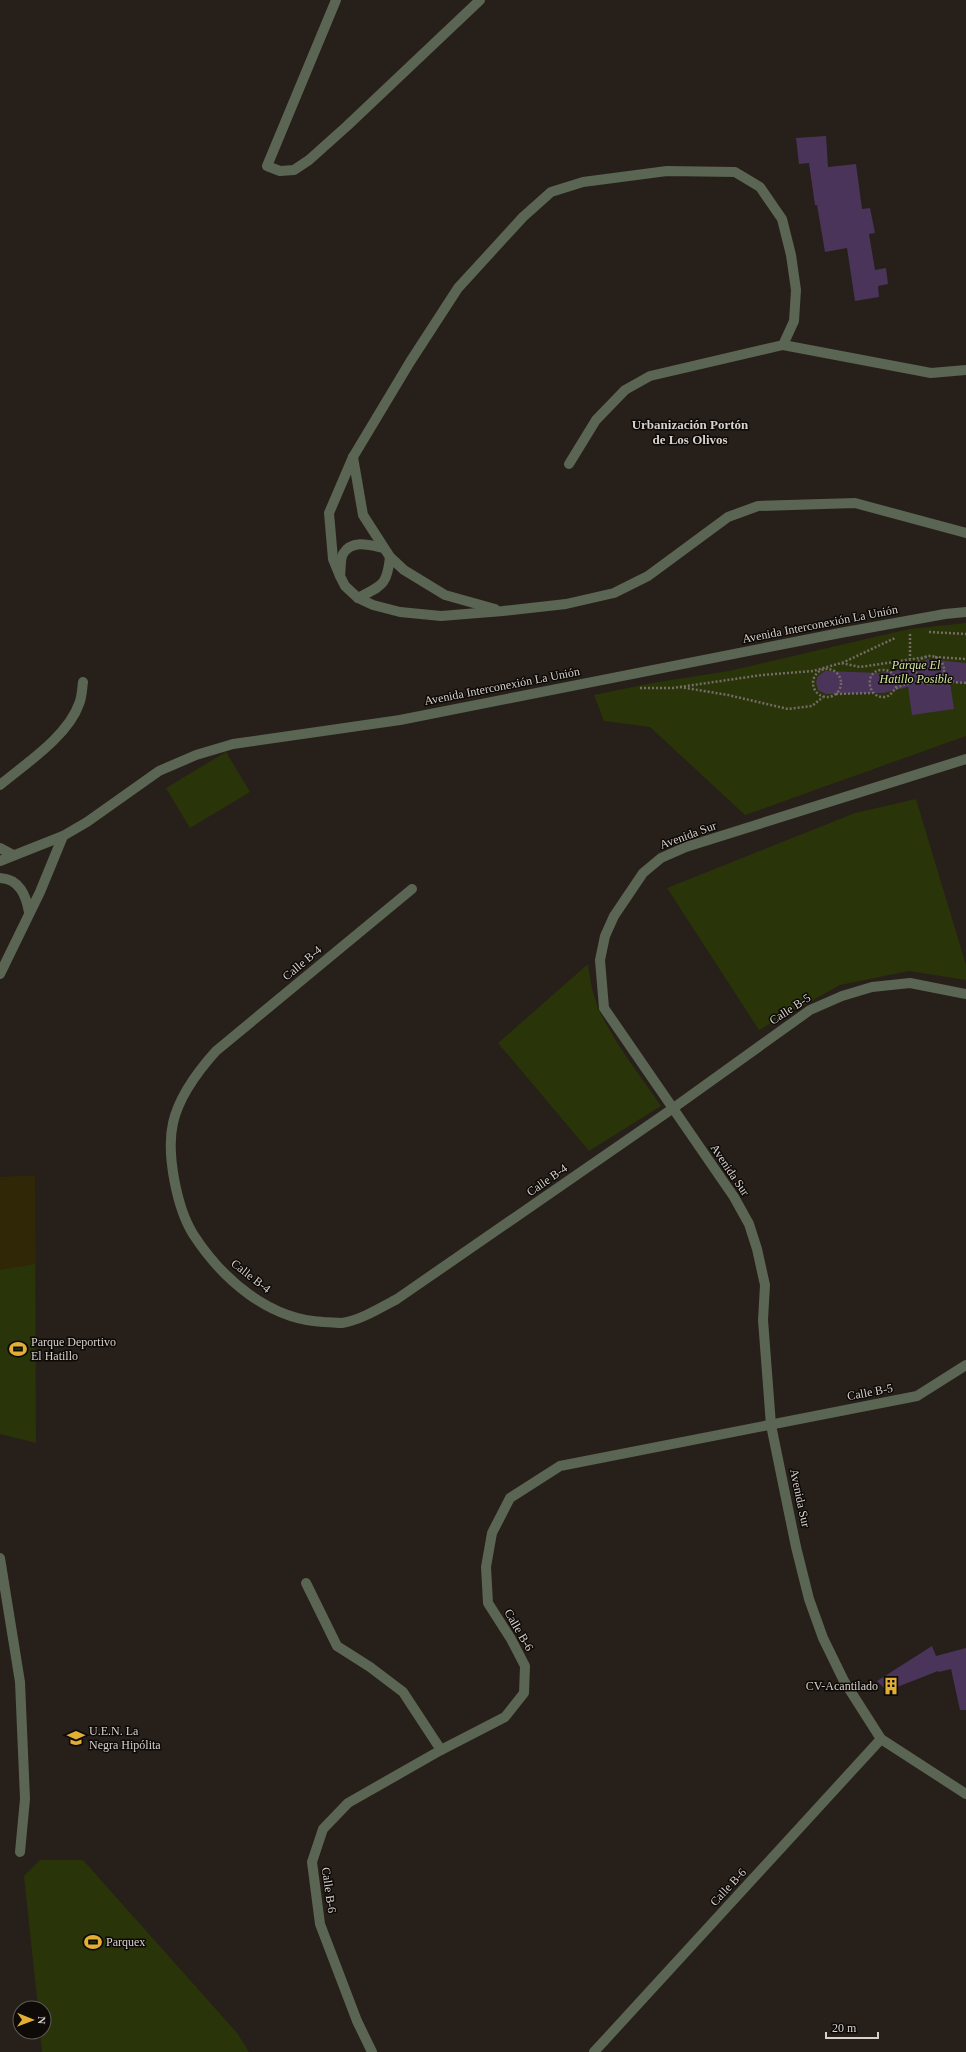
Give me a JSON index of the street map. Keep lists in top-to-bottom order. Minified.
{"streets":{"street":["Avenida Interconexión La Unión","Avenida Sur","Calle B-4","Calle B-5","Calle B-6"]},"crossings":[["Avenida Sur","Calle B-4"],["Avenida Sur","Calle B-5"],["Avenida Sur","Calle B-6"],["Calle B-4","Calle B-5"],["Calle B-5","Calle B-6"]],"districts":["Urbanización Portón de Los Olivos"],"parks":["Parque El Hatillo Posible"],"places":{"sports":["Parque Deportivo El Hatillo","Parquex"],"building":["CV-Acantilado"],"school or university":["U.E.N. La Negra Hipólita"]},"scale_bar":"20 m","north":"right"}
